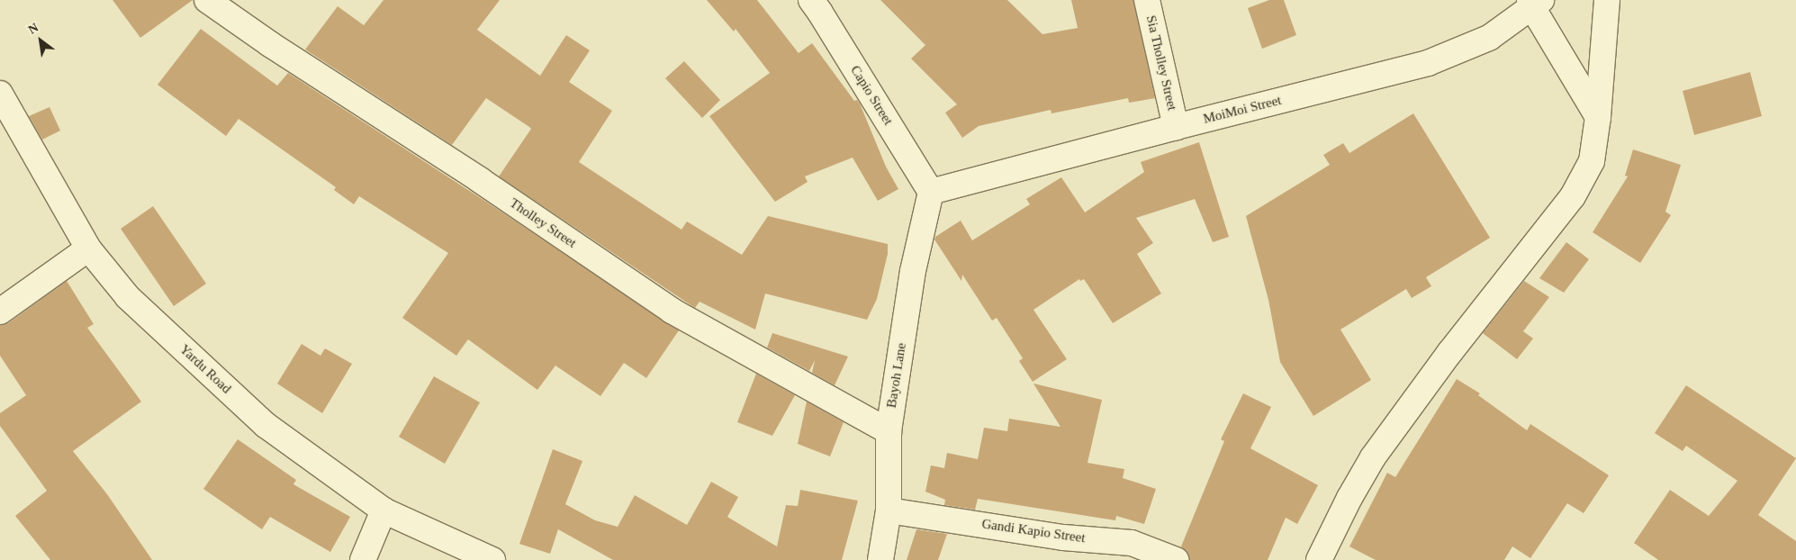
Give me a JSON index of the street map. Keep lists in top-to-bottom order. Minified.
{"streets":{"street":["Sia Tholley Street","Capio Street","MoiMoi Street","Tholley Street","Yardu Road","Bayoh Lane","Gandi Kapio Street"]},"crossings":[["Sia Tholley Street","MoiMoi Street"],["Capio Street","MoiMoi Street"],["Capio Street","Bayoh Lane"],["MoiMoi Street","Bayoh Lane"],["Tholley Street","Bayoh Lane"],["Bayoh Lane","Gandi Kapio Street"]],"north":"top left"}
